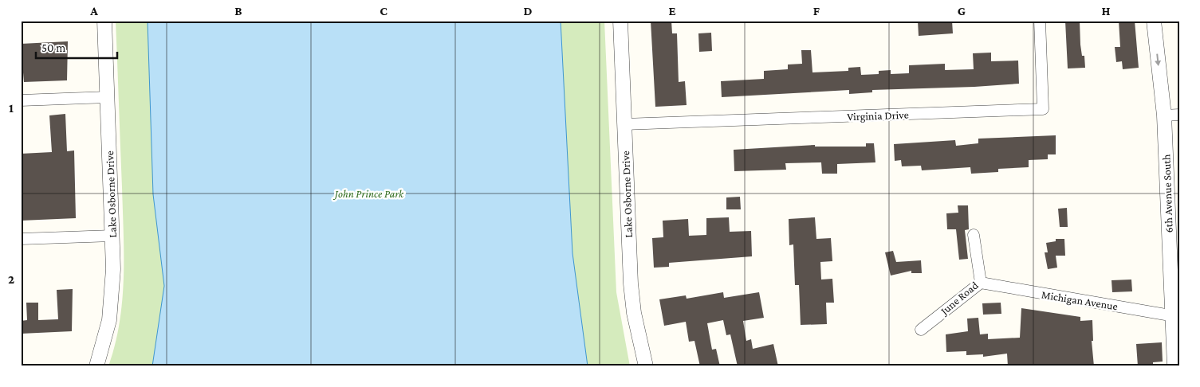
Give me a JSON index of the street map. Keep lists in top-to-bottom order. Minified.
{"streets":{"street":["Virginia Drive","6th Avenue South","Lake Osborne Drive","June Road","Michigan Avenue"]},"crossings":[["Virginia Drive","Lake Osborne Drive"],["6th Avenue South","Michigan Avenue"],["June Road","Michigan Avenue"]],"parks":["John Prince Park"],"scale_bar":"50 m","grid":{"columns":["A","B","C","D","E","F","G","H"],"rows":["1","2"]}}
